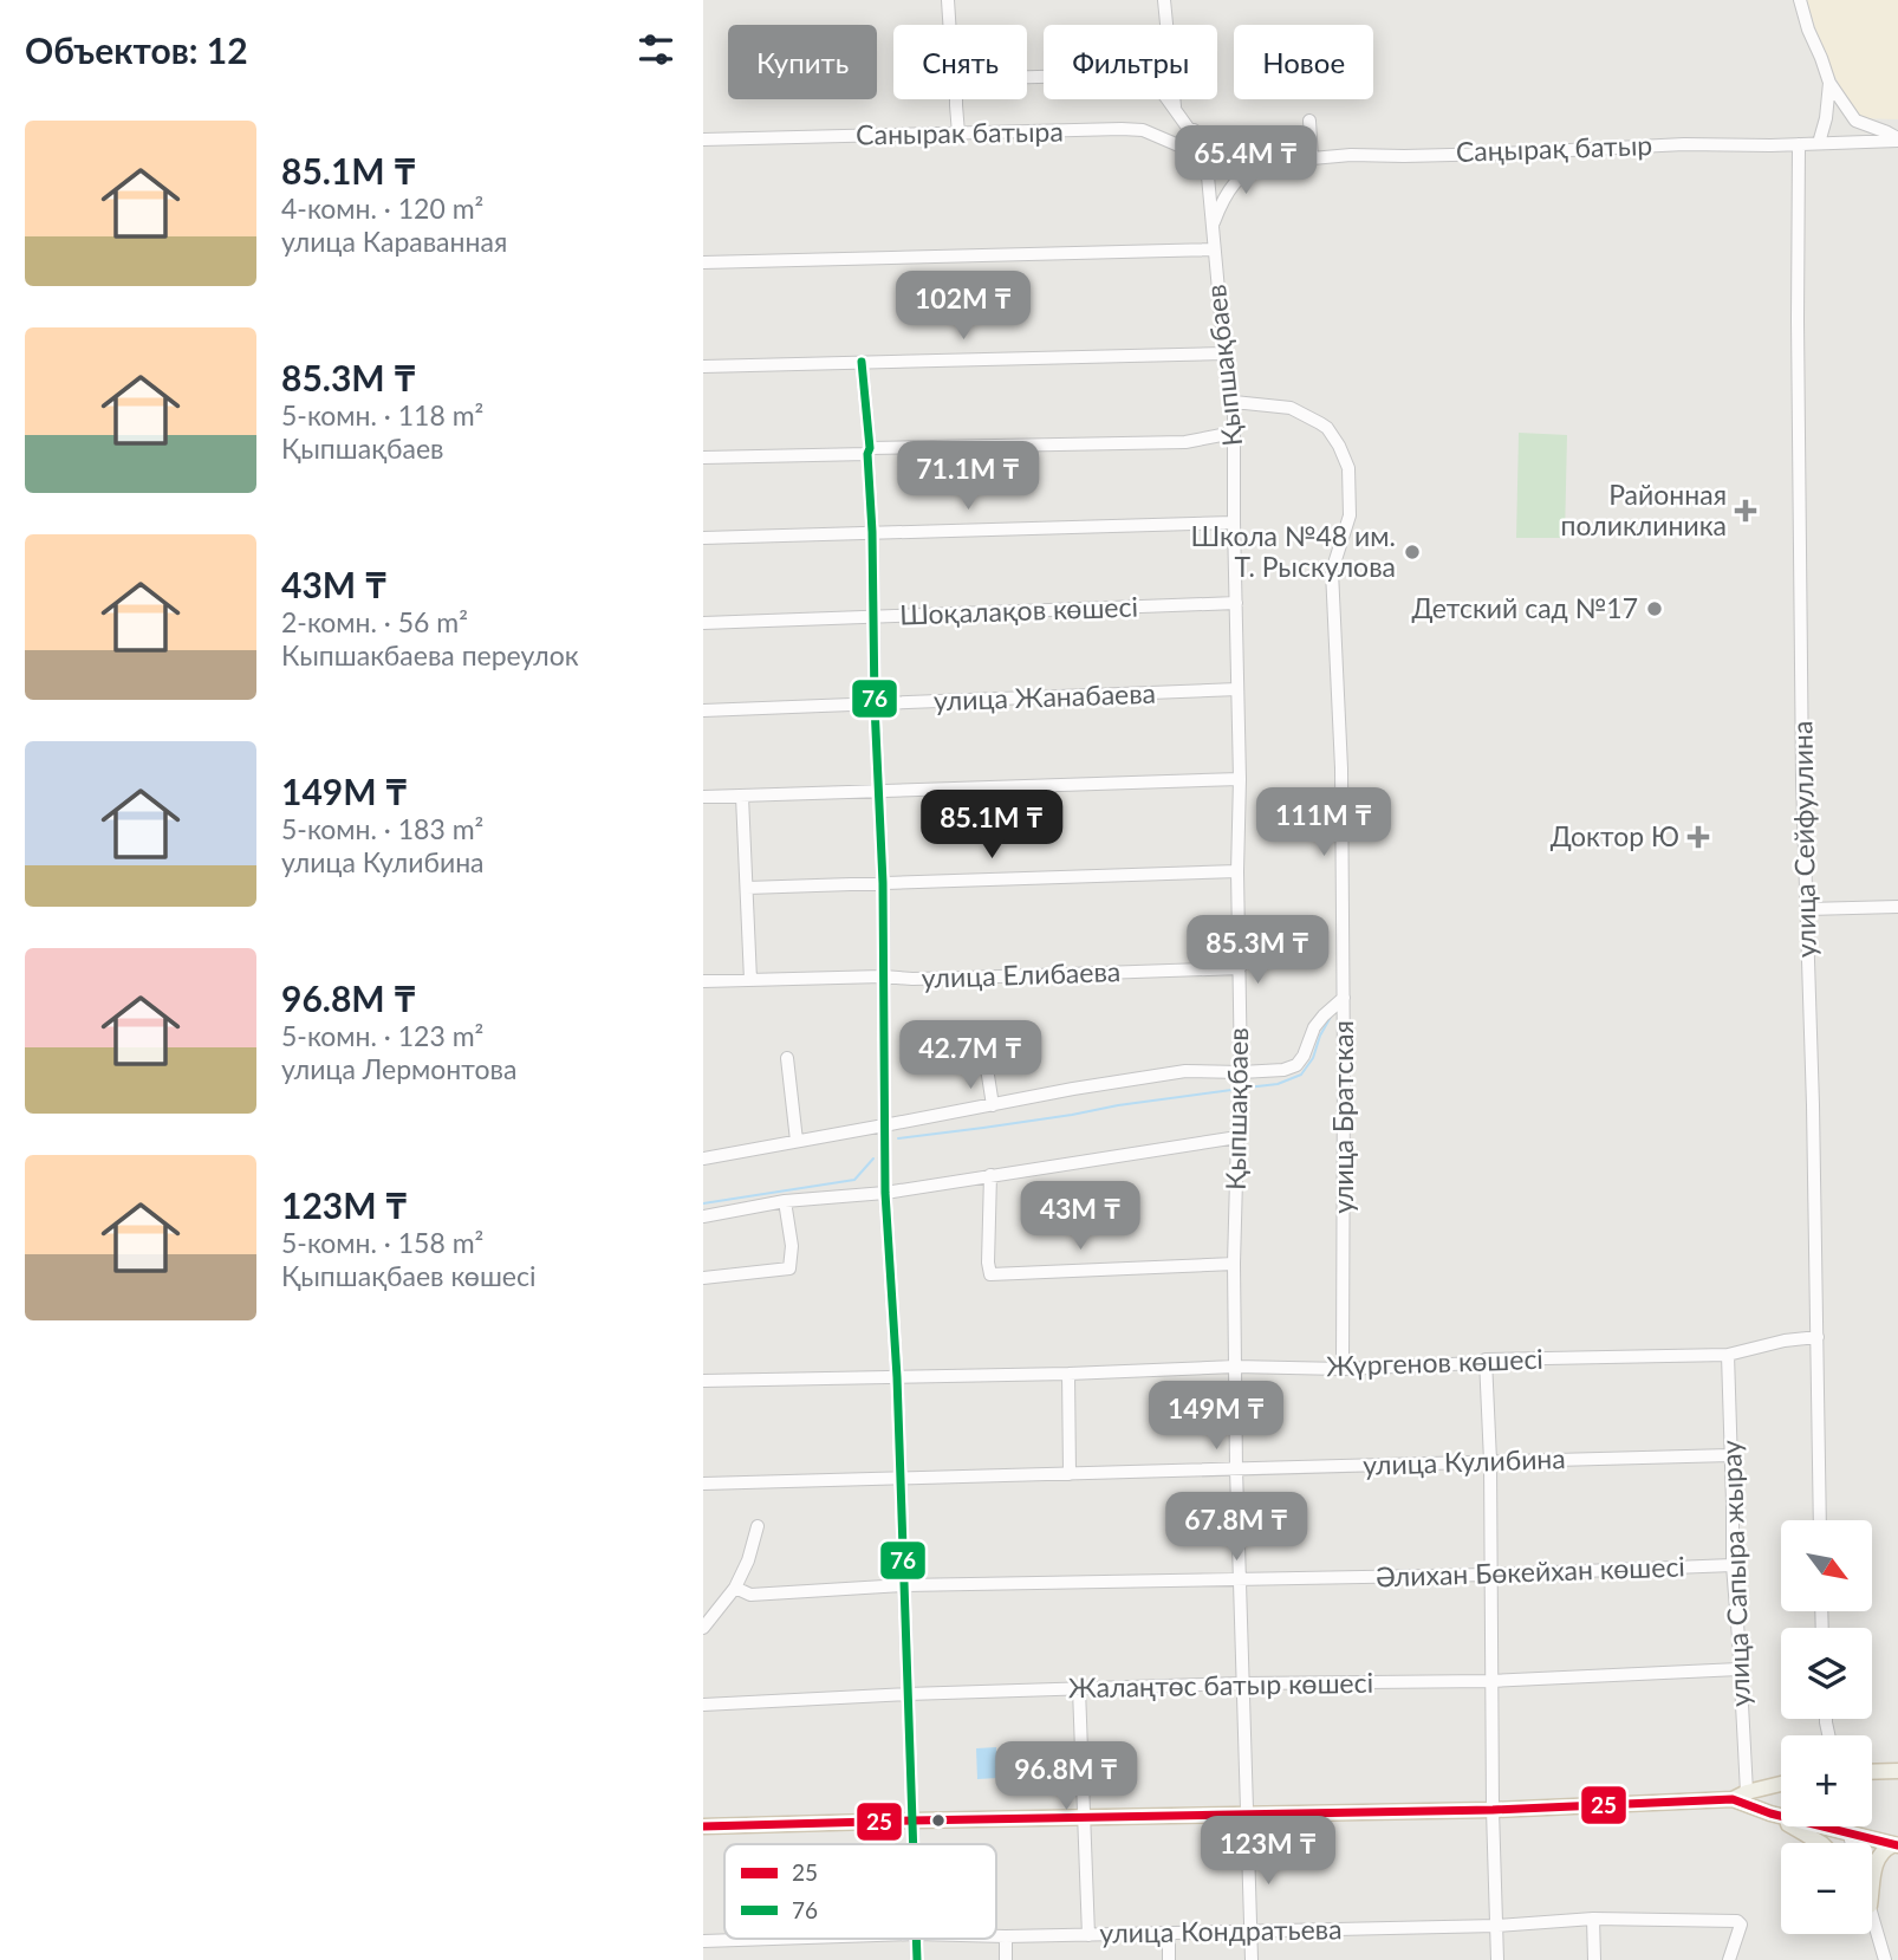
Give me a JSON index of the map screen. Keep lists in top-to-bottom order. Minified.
{"streets":{"street":["Санырак батыра","Саңырақ батыр","Қыпшақбаев","Шоқалақов көшесі","улица Жанабаева","улица Сейфуллина","улица Елибаева","улица Братская","Жүргенов көшесі","улица Кулибина","Әлихан Бөкейхан көшесі","улица Сапыра жырау","Жалаңтөс батыр көшесі","улица Кондратьева"]},"crossings":[["Санырак батыра","Саңырақ батыр"],["Санырак батыра","Қыпшақбаев"],["Саңырақ батыр","Қыпшақбаев"],["Саңырақ батыр","улица Сейфуллина"],["Қыпшақбаев","Шоқалақов көшесі"],["Қыпшақбаев","улица Жанабаева"],["Қыпшақбаев","улица Елибаева"],["Қыпшақбаев","улица Братская"],["Қыпшақбаев","Жүргенов көшесі"],["Қыпшақбаев","улица Кулибина"],["Қыпшақбаев","Әлихан Бөкейхан көшесі"],["Қыпшақбаев","Жалаңтөс батыр көшесі"],["Қыпшақбаев","улица Кондратьева"],["улица Сейфуллина","Жүргенов көшесі"],["улица Братская","Жүргенов көшесі"],["Жүргенов көшесі","улица Сапыра жырау"],["улица Кулибина","улица Сапыра жырау"],["Әлихан Бөкейхан көшесі","улица Сапыра жырау"],["улица Сапыра жырау","Жалаңтөс батыр көшесі"]],"places":{"health":["Районная поликлиника","Доктор Ю"],"other":["Школа №48 им. Т. Рыскулова","Детский сад №17"]},"lines":["transit line 76","transit line 25"],"legend":["25","76"],"north":"bottom right","page":{"heading":"Объектов: 12","chip":["Купить","Снять","Фильтры","Новое"],"list":[{"name":"85.1M ₸","note":"4-комн. · 120 m² · улица Караванная"},{"name":"85.3M ₸","note":"5-комн. · 118 m² · Қыпшақбаев"},{"name":"43M ₸","note":"2-комн. · 56 m² · Кыпшакбаева переулок"},{"name":"149M ₸","note":"5-комн. · 183 m² · улица Кулибина"},{"name":"96.8M ₸","note":"5-комн. · 123 m² · улица Лермонтова"},{"name":"123M ₸","note":"5-комн. · 158 m² · Қыпшақбаев көшесі"}],"price":["65.4M ₸","102M ₸","71.1M ₸","111M ₸","85.1M ₸","85.3M ₸","42.7M ₸","43M ₸","149M ₸","67.8M ₸","96.8M ₸","123M ₸"],"map_buttons":["+","−"]}}
